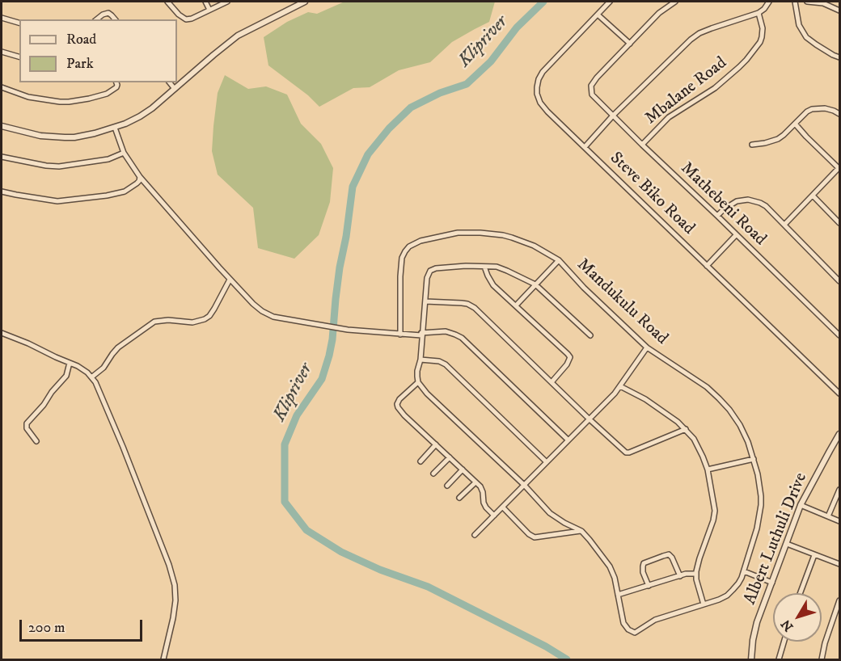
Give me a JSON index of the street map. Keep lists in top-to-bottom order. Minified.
{"streets":{"street":["Mbalane Road","Steve Biko Road","Mathebeni Road","Mandukulu Road","Albert Luthuli Drive"]},"crossings":[["Mbalane Road","Steve Biko Road"],["Mbalane Road","Mathebeni Road"]],"water":["Klipriver"],"legend":["Road","Park"],"scale_bar":"200 m","north":"bottom left"}
